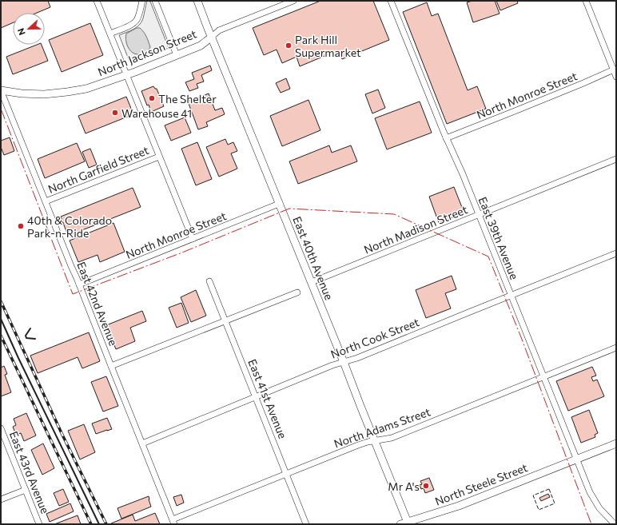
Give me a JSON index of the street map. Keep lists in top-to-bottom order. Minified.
{"streets":{"street":["North Jackson Street","North Monroe Street","North Garfield Street","North Madison Street","East 39th Avenue","East 40th Avenue","East 42nd Avenue","North Cook Street","East 41st Avenue","North Adams Street","East 43rd Avenue","North Steele Street"]},"crossings":[["North Jackson Street","East 40th Avenue"],["North Jackson Street","East 42nd Avenue"],["North Monroe Street","East 39th Avenue"],["North Monroe Street","East 40th Avenue"],["North Monroe Street","East 42nd Avenue"],["North Garfield Street","East 42nd Avenue"],["North Madison Street","East 39th Avenue"],["North Madison Street","East 40th Avenue"],["East 39th Avenue","North Cook Street"],["East 39th Avenue","North Adams Street"],["East 39th Avenue","North Steele Street"],["East 40th Avenue","North Cook Street"],["East 40th Avenue","North Adams Street"],["East 40th Avenue","North Steele Street"],["East 42nd Avenue","North Cook Street"],["East 42nd Avenue","North Adams Street"],["North Cook Street","East 41st Avenue"],["East 41st Avenue","North Adams Street"]],"places":["Park Hill Supermarket","The Shelter","Warehouse 41","40th & Colorado Park-n-Ride","Mr A's"],"north":"left"}
